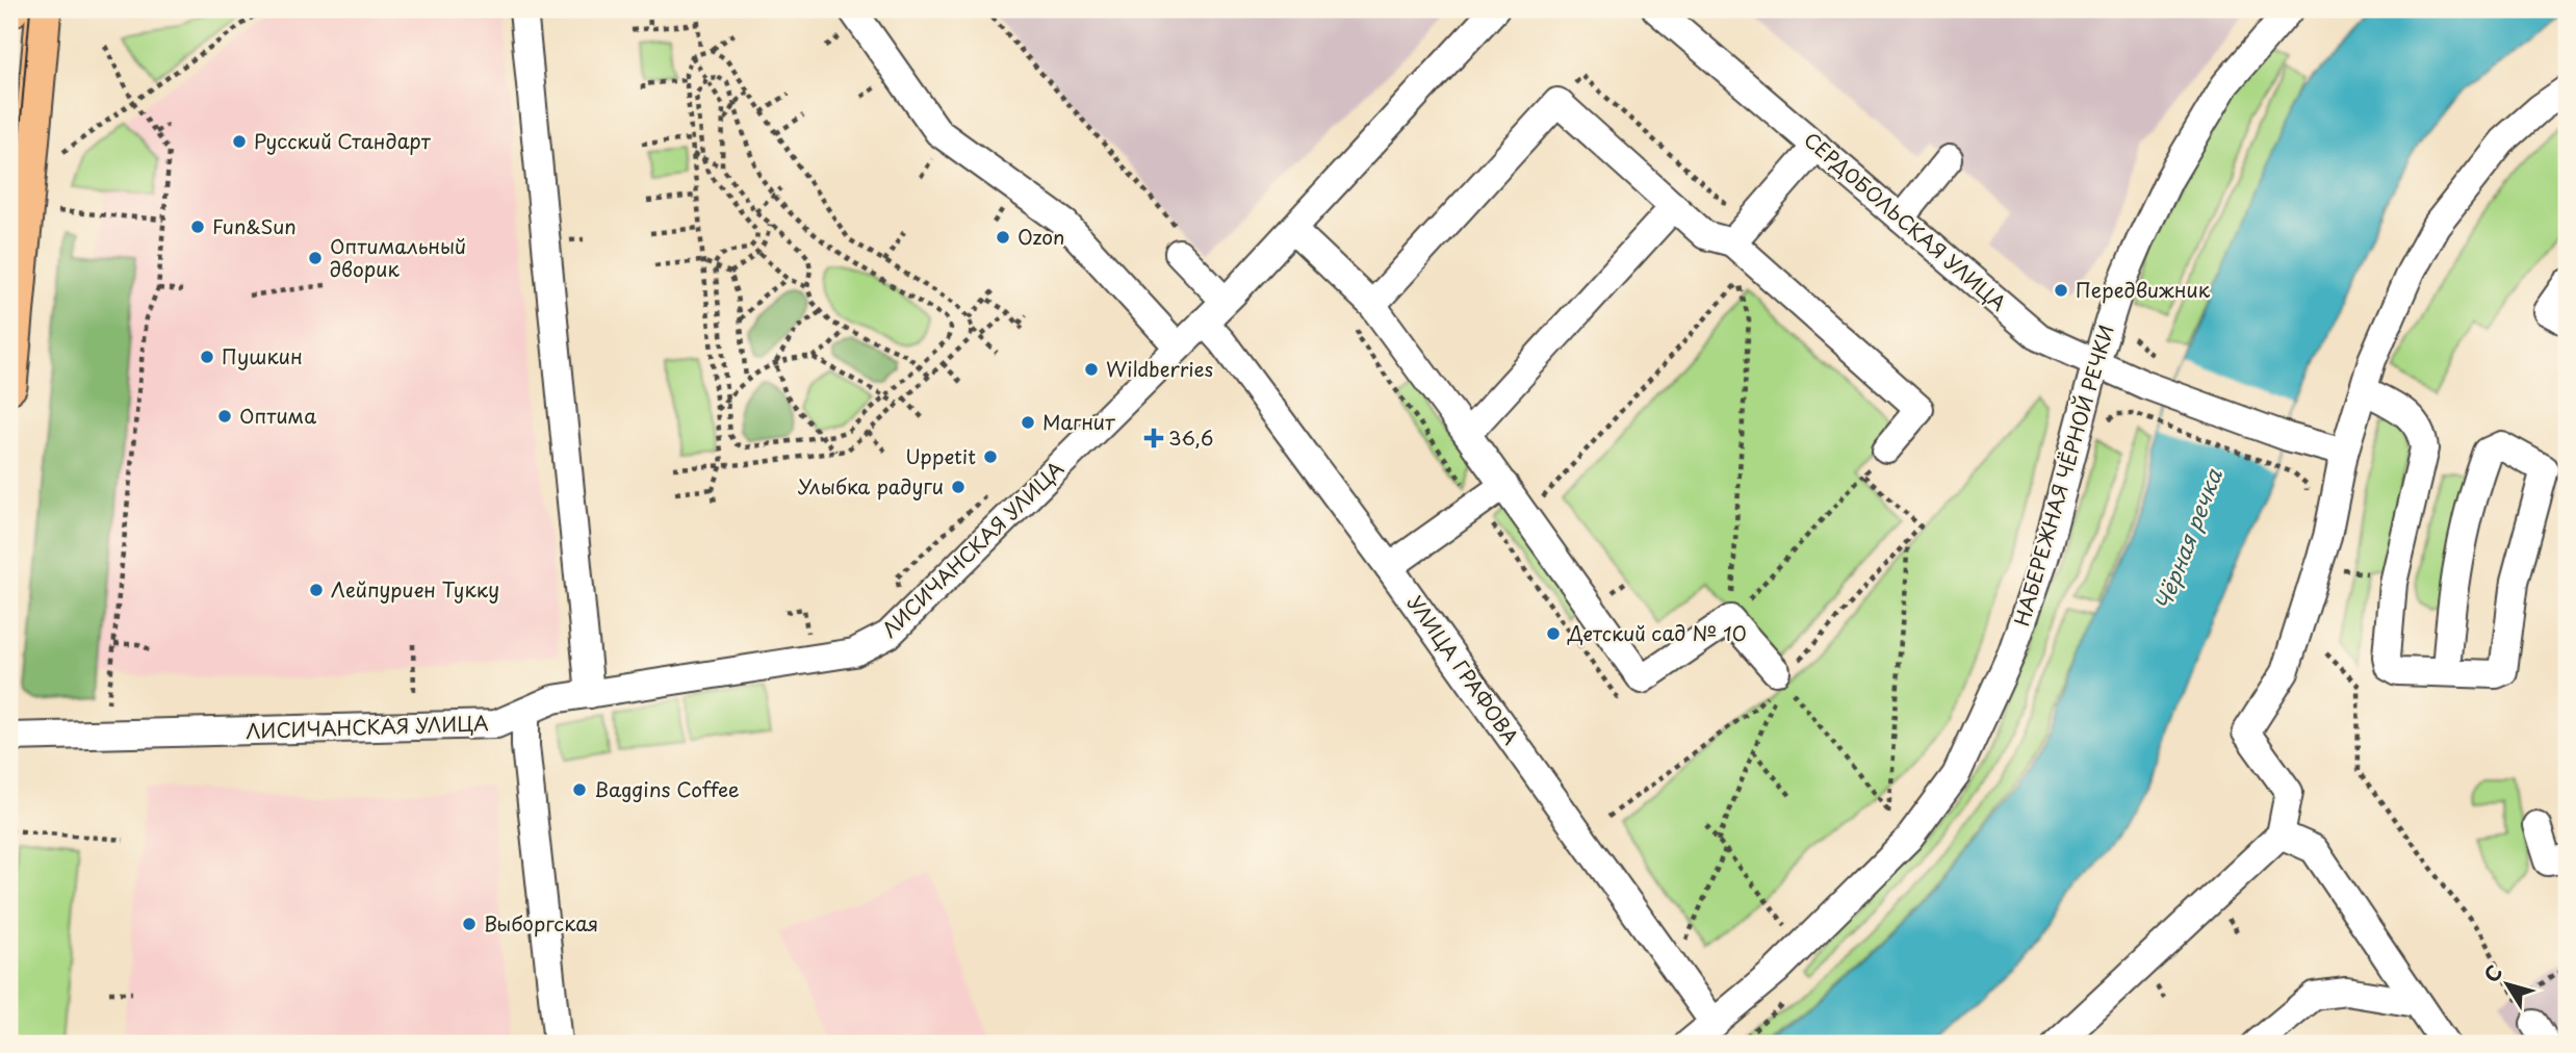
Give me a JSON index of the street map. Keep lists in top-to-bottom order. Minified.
{"streets":{"street":["СЕРДОБОЛЬСКАЯ УЛИЦА","НАБЕРЕЖНАЯ ЧЁРНОЙ РЕЧКИ","ЛИСИЧАНСКАЯ УЛИЦА","УЛИЦА ГРАФОВА"]},"crossings":[["СЕРДОБОЛЬСКАЯ УЛИЦА","НАБЕРЕЖНАЯ ЧЁРНОЙ РЕЧКИ"],["НАБЕРЕЖНАЯ ЧЁРНОЙ РЕЧКИ","УЛИЦА ГРАФОВА"],["ЛИСИЧАНСКАЯ УЛИЦА","УЛИЦА ГРАФОВА"]],"water":["Чёрная речка"],"places":{"other":["Русский Стандарт","Fun&Sun","Ozon","Оптимальный дворик","Передвижник","Пушкин","Wildberries","Оптима","Магнит","Uppetit","Улыбка радуги","Лейпуриен Тукку","Детский сад № 10","Baggins Coffee","Выборгская"],"health":["36,6"]},"north":"top left"}
